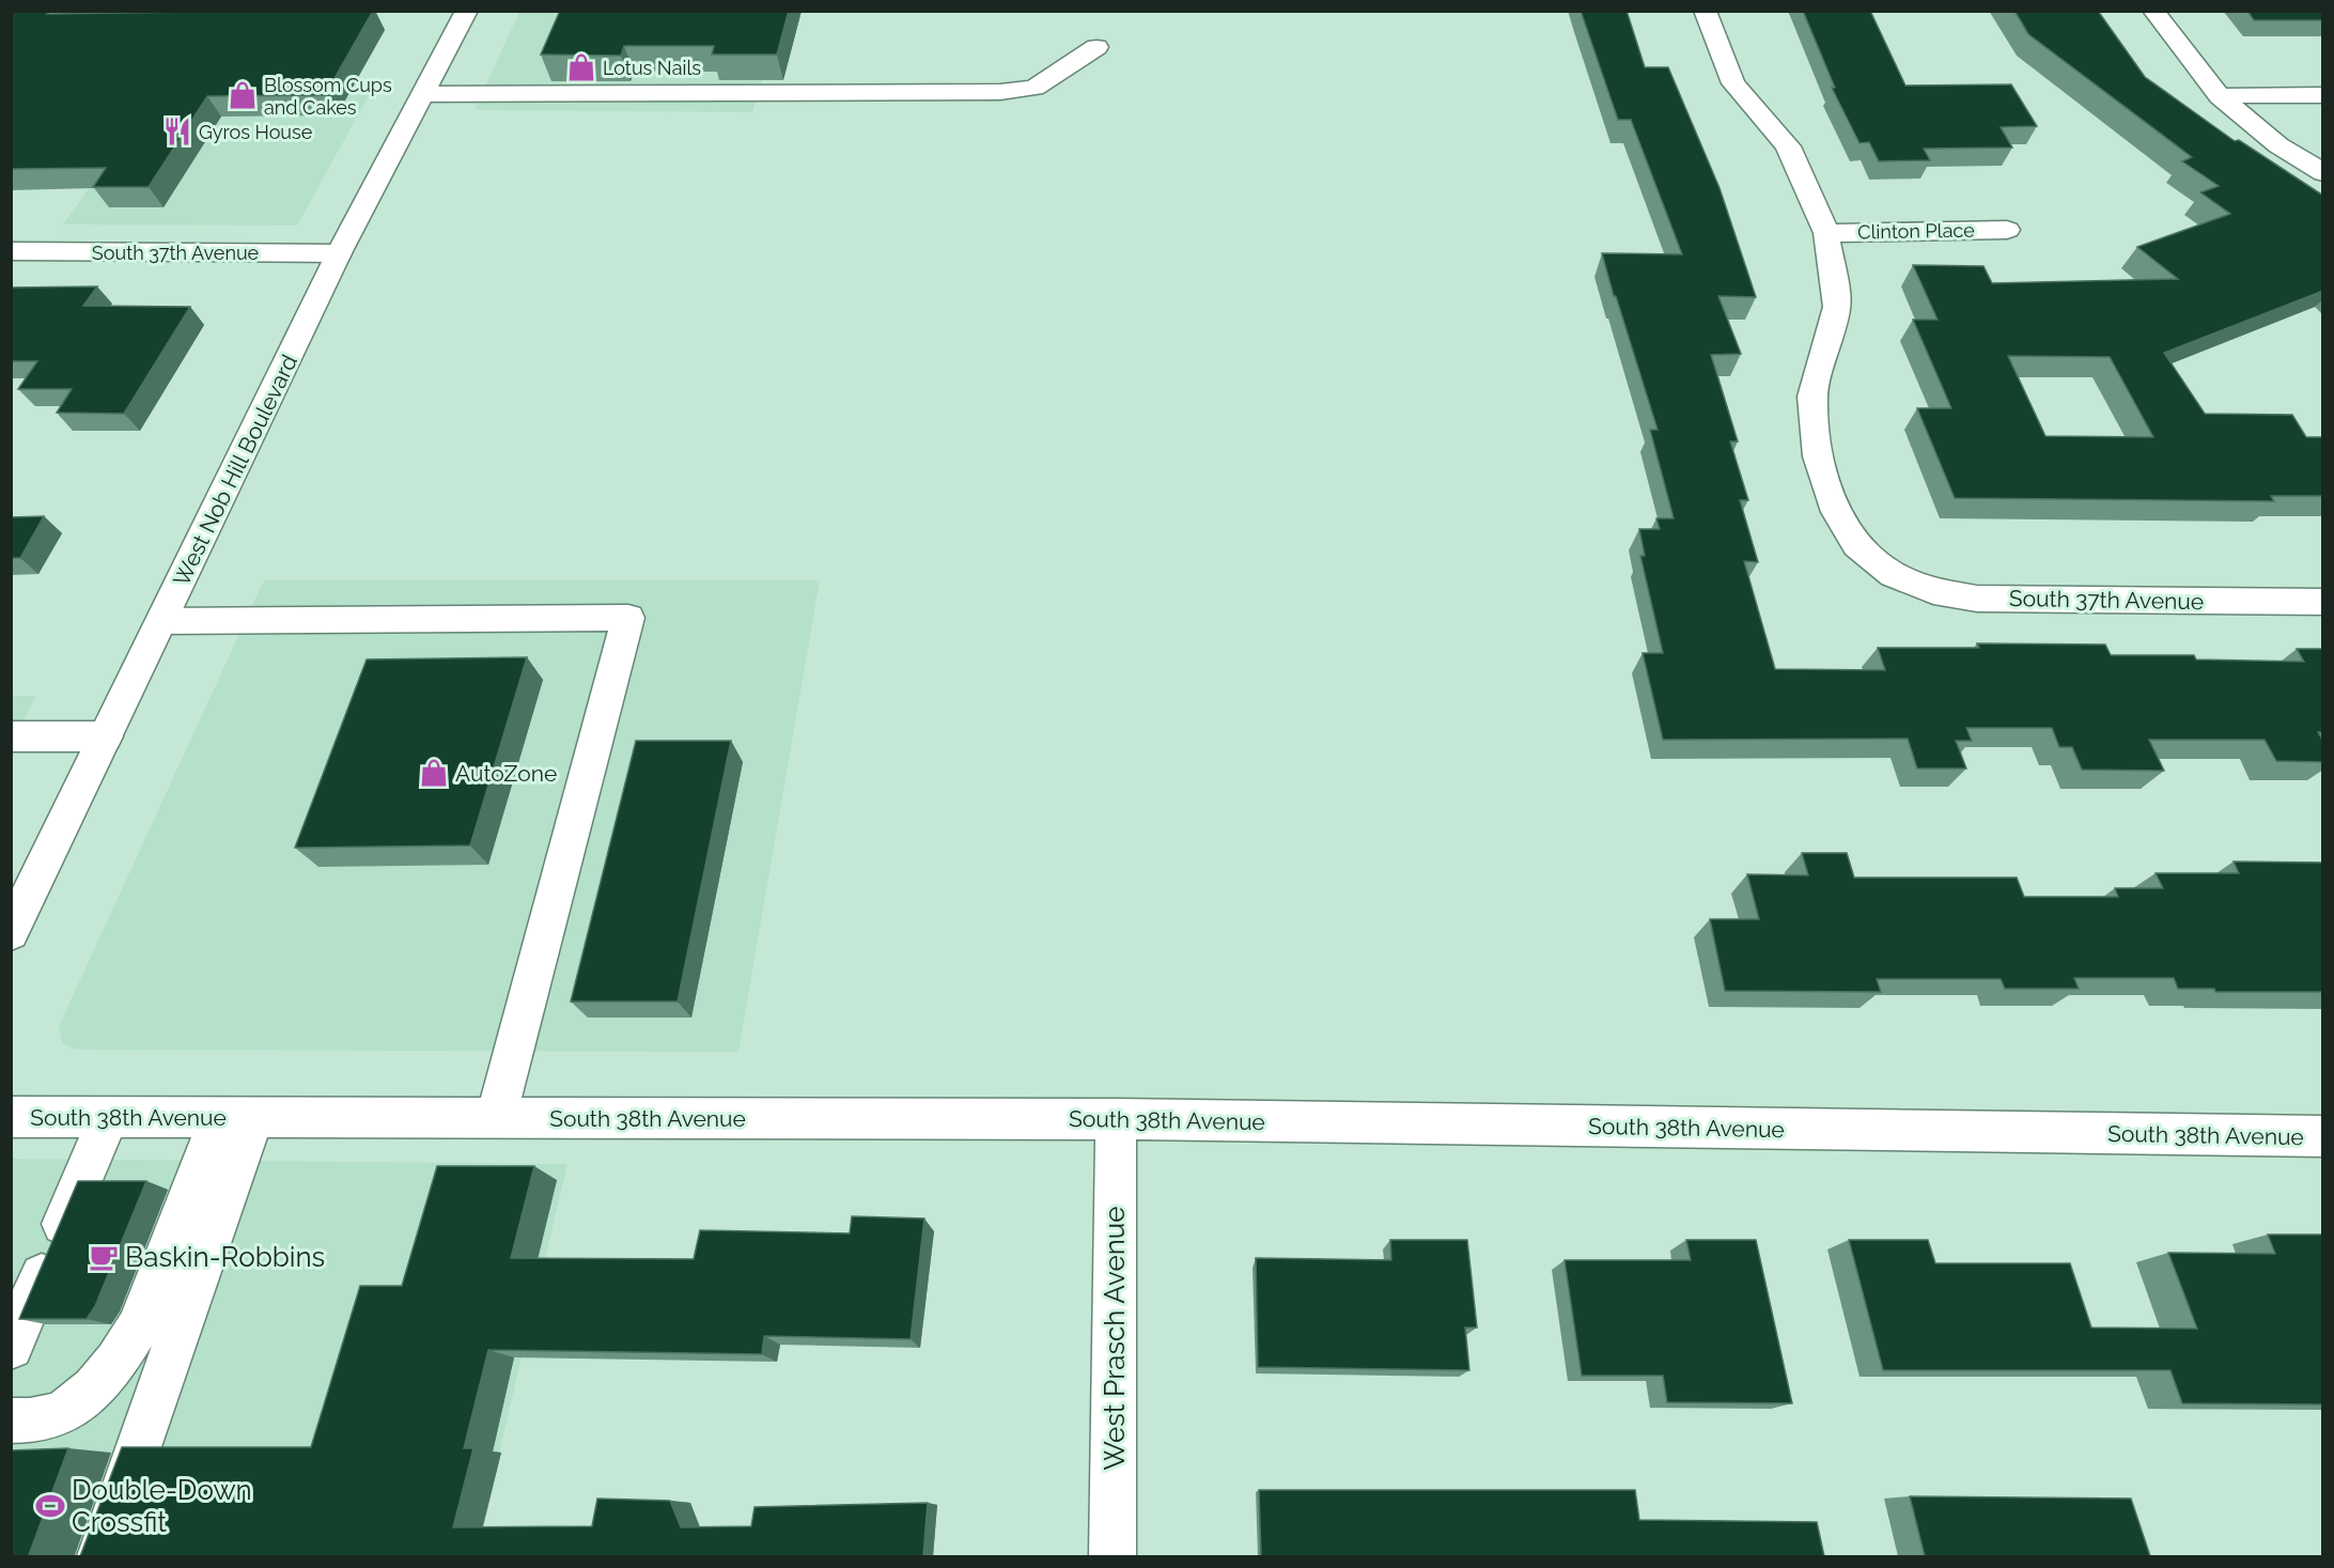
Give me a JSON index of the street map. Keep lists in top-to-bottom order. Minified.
{"streets":{"street":["Clinton Place","South 37th Avenue","West Nob Hill Boulevard","South 38th Avenue","West Prasch Avenue"]},"crossings":[["Clinton Place","South 37th Avenue"],["South 37th Avenue","West Nob Hill Boulevard"],["South 38th Avenue","West Prasch Avenue"]],"places":{"shop":["Lotus Nails","Blossom Cups and Cakes","AutoZone"],"restaurant":["Gyros House"],"cafe":["Baskin-Robbins"],"sports":["Double-Down Crossfit"]}}
